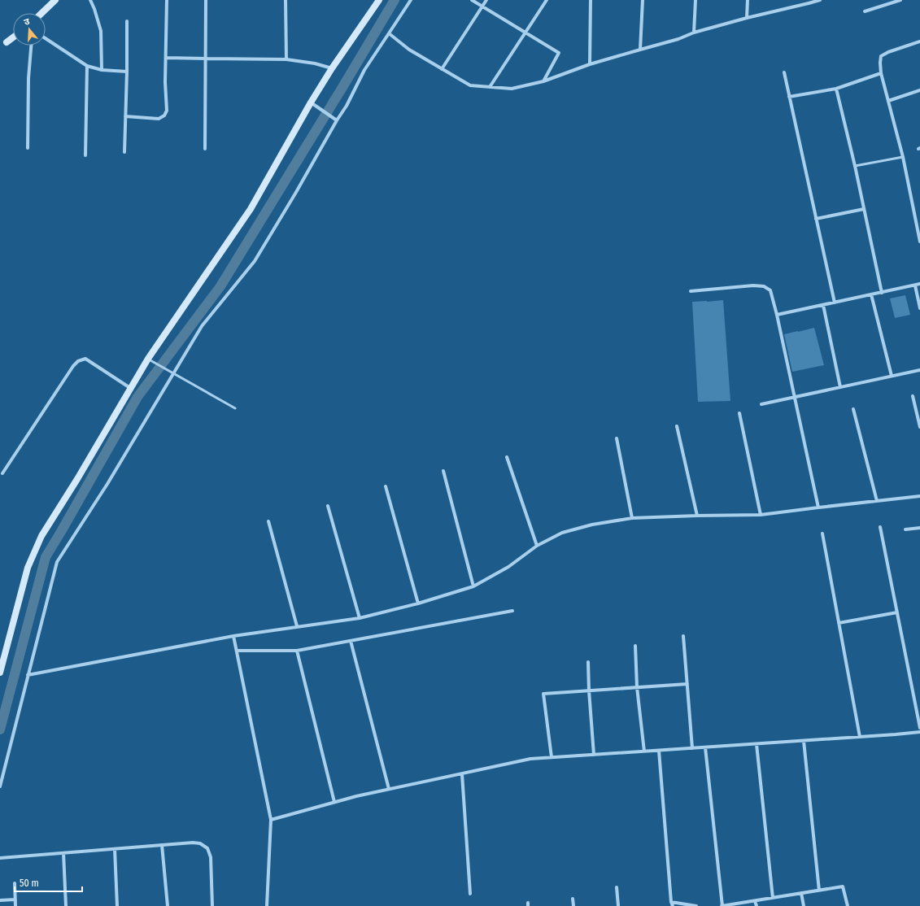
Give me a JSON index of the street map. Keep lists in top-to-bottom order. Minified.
{"scale_bar":"50 m","north":"top"}
